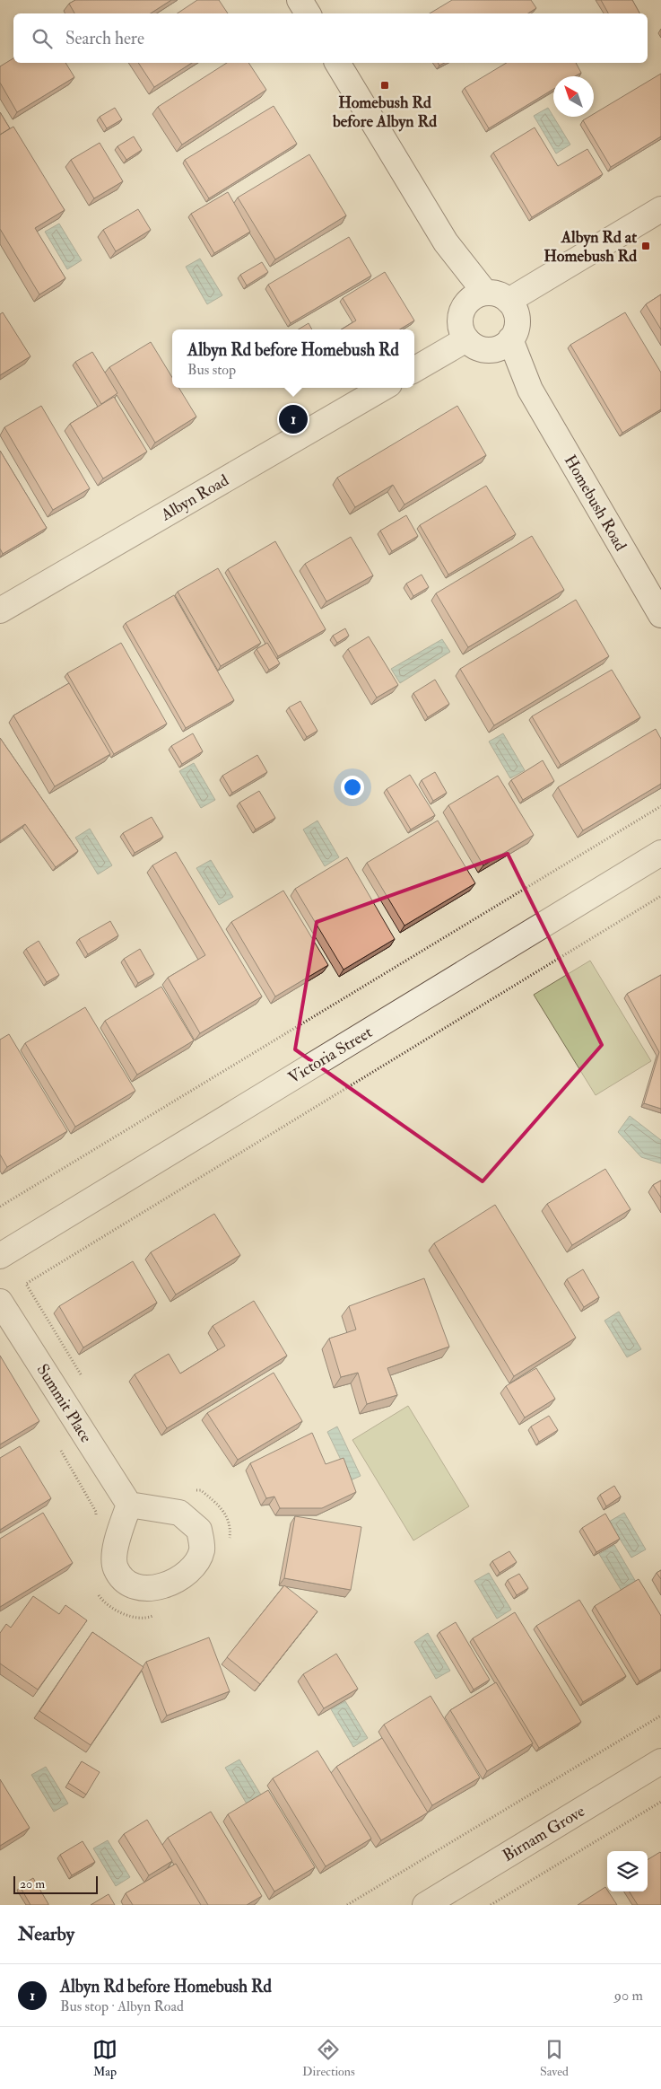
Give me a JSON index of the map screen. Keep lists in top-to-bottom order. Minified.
{"streets":{"street":["Albyn Road","Homebush Road","Victoria Street","Summit Place","Birnam Grove"]},"places":{"transit":["Homebush Rd before Albyn Rd","Albyn Rd at Homebush Rd"]},"scale_bar":"20 m","north":"top left","page":{"search":"Search here","popup":["Albyn Rd before Homebush Rd","Bus stop"],"pins":"1","scale":"20 m","heading":"Nearby","list":[{"mark":"1","name":"Albyn Rd before Homebush Rd","note":"Bus stop · Albyn Road","value":"90 m"}],"nav":["Map","Directions","Saved"]}}
